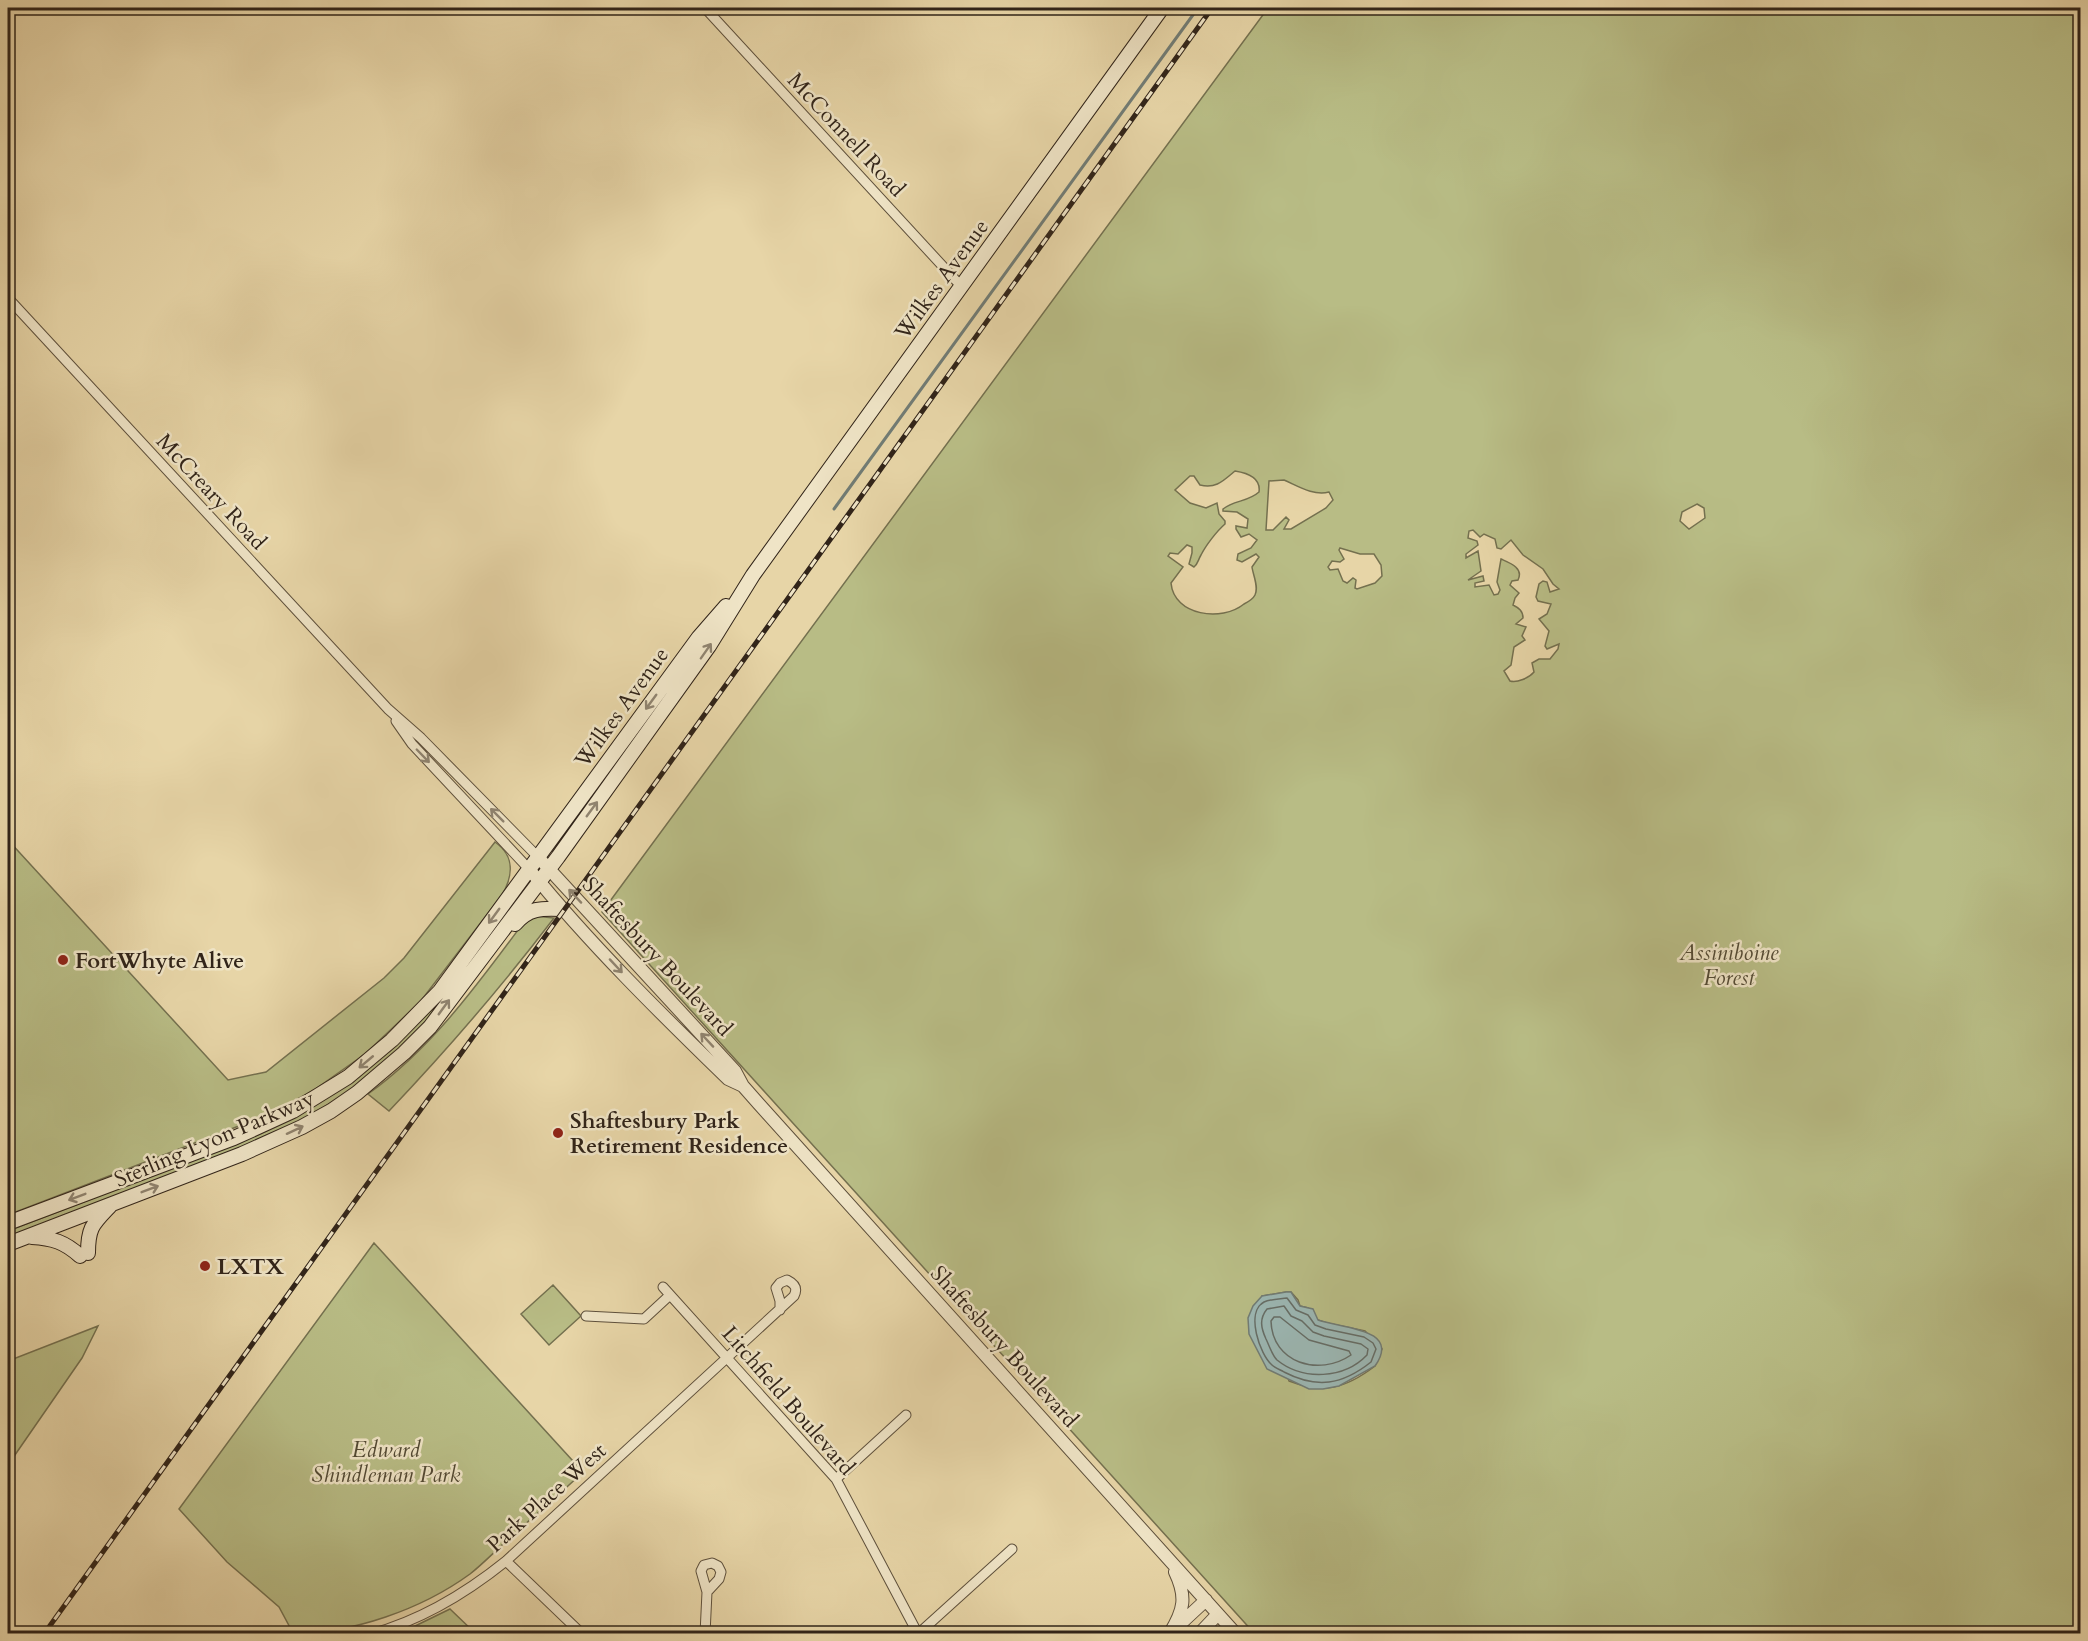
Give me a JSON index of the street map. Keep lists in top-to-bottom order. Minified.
{"streets":{"main road":["Wilkes Avenue","Sterling Lyon Parkway"],"street":["McConnell Road","McCreary Road","Shaftesbury Boulevard","Litchfield Boulevard","Park Place West"]},"crossings":[["McConnell Road","Wilkes Avenue"],["Wilkes Avenue","McCreary Road"],["Wilkes Avenue","Shaftesbury Boulevard"],["Wilkes Avenue","Sterling Lyon Parkway"],["McCreary Road","Shaftesbury Boulevard"],["McCreary Road","Sterling Lyon Parkway"],["Shaftesbury Boulevard","Sterling Lyon Parkway"],["Litchfield Boulevard","Park Place West"]],"parks":["Assiniboine Forest","Edward Shindleman Park"],"places":["FortWhyte Alive","Shaftesbury Park Retirement Residence","LXTX"]}
